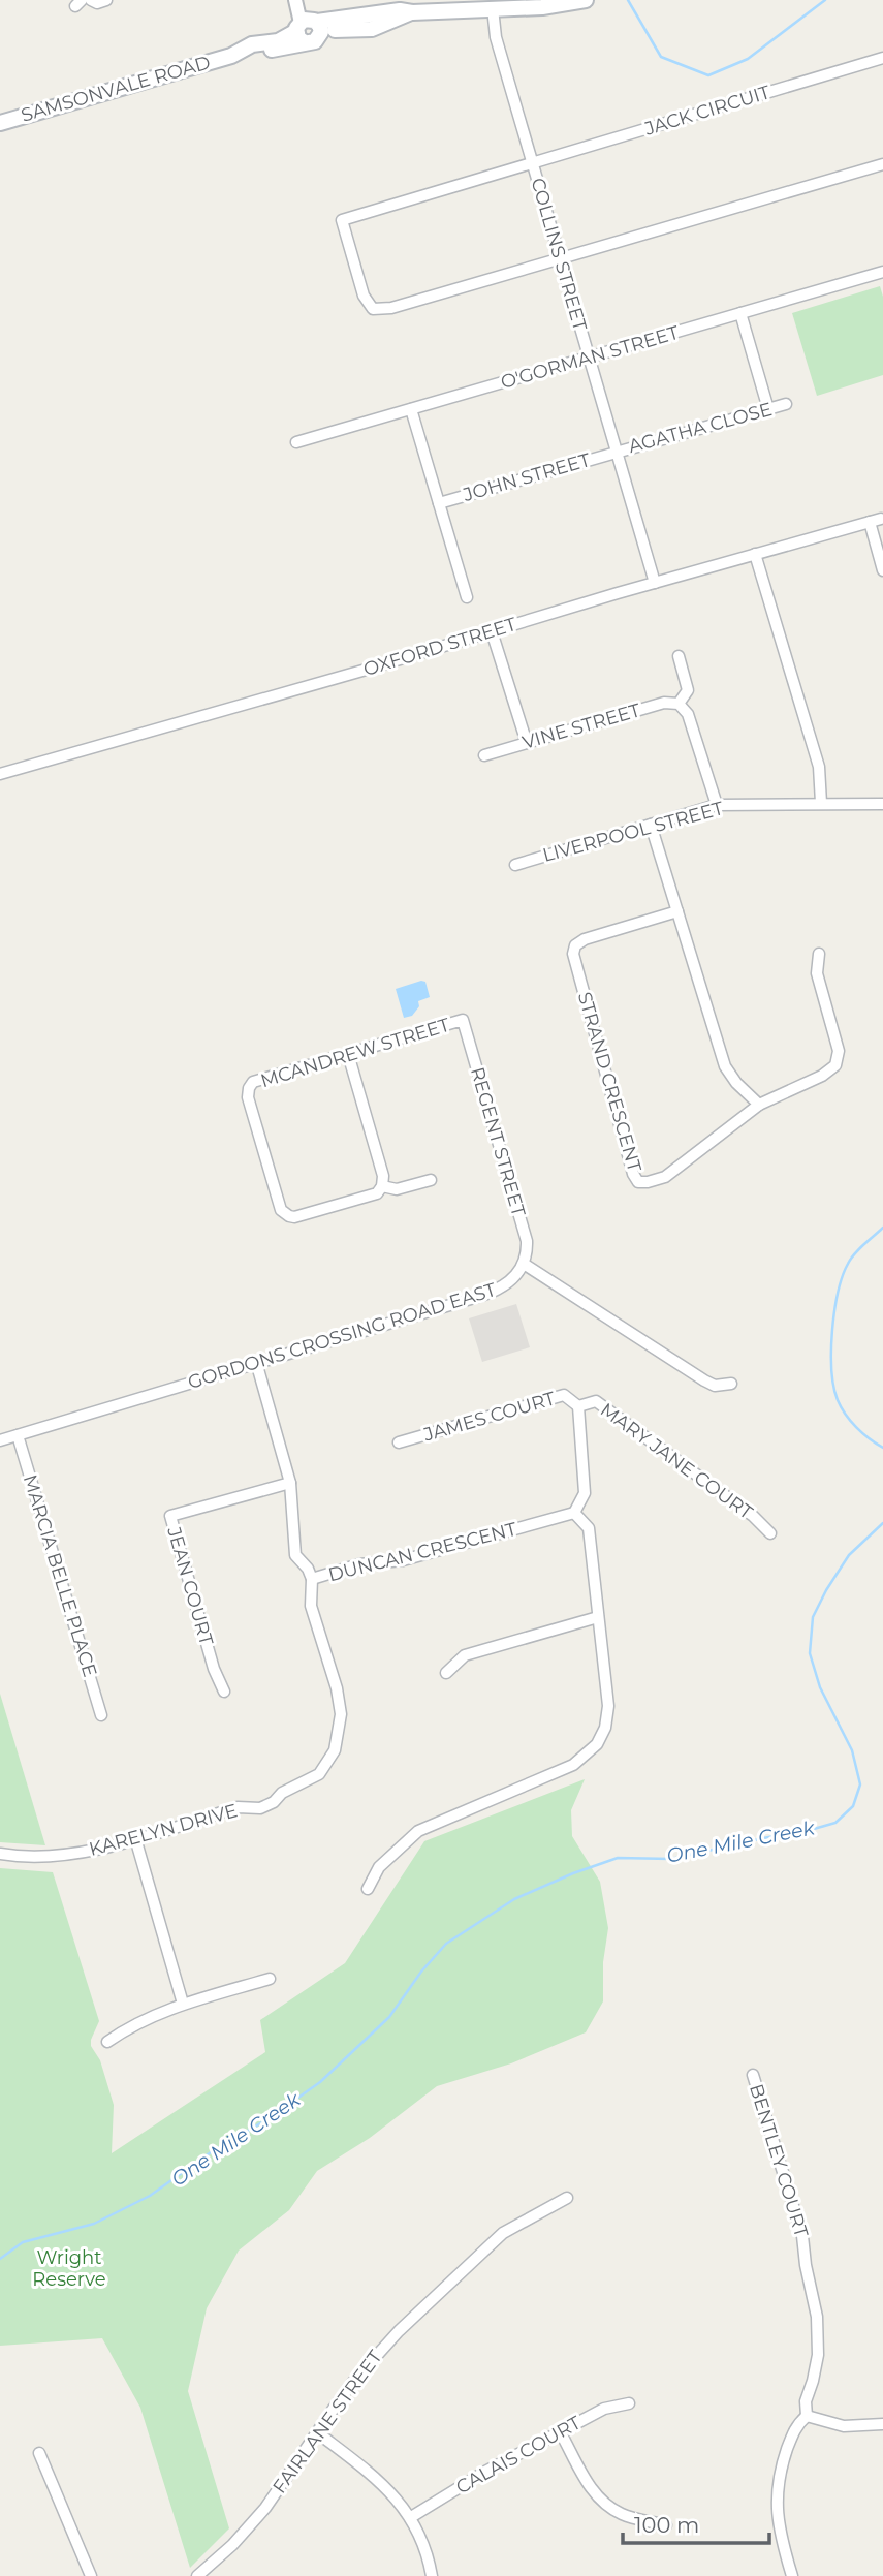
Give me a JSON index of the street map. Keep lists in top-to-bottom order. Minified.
{"streets":{"main road":["SAMSONVALE ROAD"],"street":["JACK CIRCUIT","COLLINS STREET","O'GORMAN STREET","AGATHA CLOSE","JOHN STREET","OXFORD STREET","VINE STREET","LIVERPOOL STREET","MCANDREW STREET","STRAND CRESCENT","REGENT STREET","GORDONS CROSSING ROAD EAST","JAMES COURT","MARY JANE COURT","DUNCAN CRESCENT","MARCIA BELLE PLACE","JEAN COURT","KARELYN DRIVE","BENTLEY COURT","FAIRLANE STREET","CALAIS COURT"]},"crossings":[["SAMSONVALE ROAD","COLLINS STREET"],["JACK CIRCUIT","COLLINS STREET"],["COLLINS STREET","O'GORMAN STREET"],["COLLINS STREET","AGATHA CLOSE"],["COLLINS STREET","JOHN STREET"],["COLLINS STREET","OXFORD STREET"],["O'GORMAN STREET","JOHN STREET"],["AGATHA CLOSE","JOHN STREET"],["MCANDREW STREET","REGENT STREET"],["REGENT STREET","GORDONS CROSSING ROAD EAST"],["GORDONS CROSSING ROAD EAST","MARCIA BELLE PLACE"],["GORDONS CROSSING ROAD EAST","KARELYN DRIVE"],["JAMES COURT","MARY JANE COURT"],["DUNCAN CRESCENT","KARELYN DRIVE"],["JEAN COURT","KARELYN DRIVE"]],"water":["One Mile Creek"],"parks":["Wright Reserve"],"scale_bar":"100 m"}
